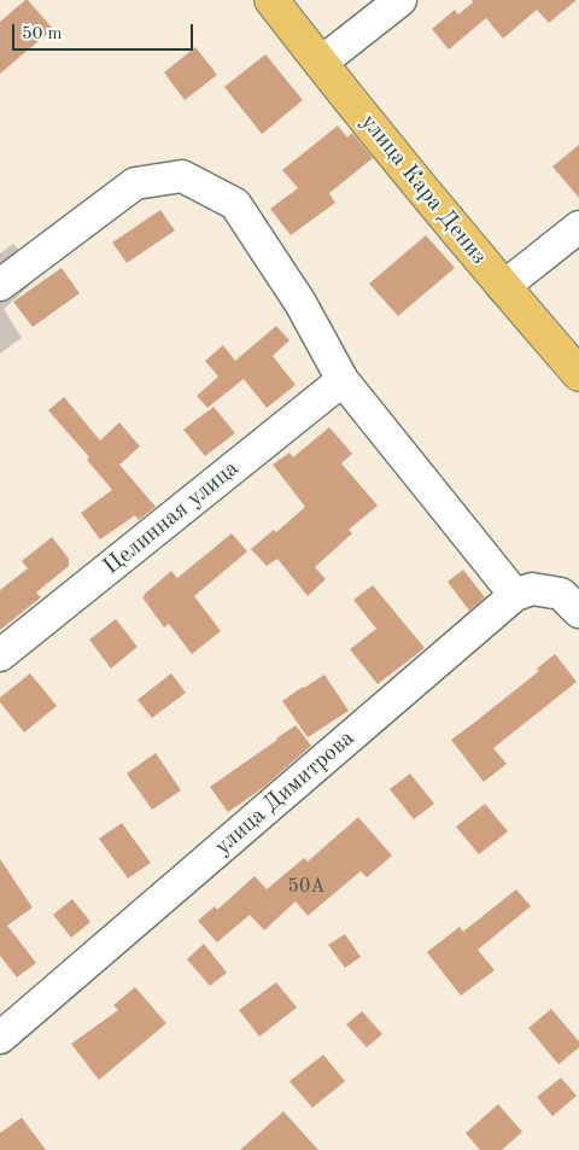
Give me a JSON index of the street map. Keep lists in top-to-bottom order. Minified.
{"streets":{"main road":["улица Кара Дениз"],"street":["Целинная улица","улица Димитрова"]},"house_numbers":["50А"],"scale_bar":"50 m"}
